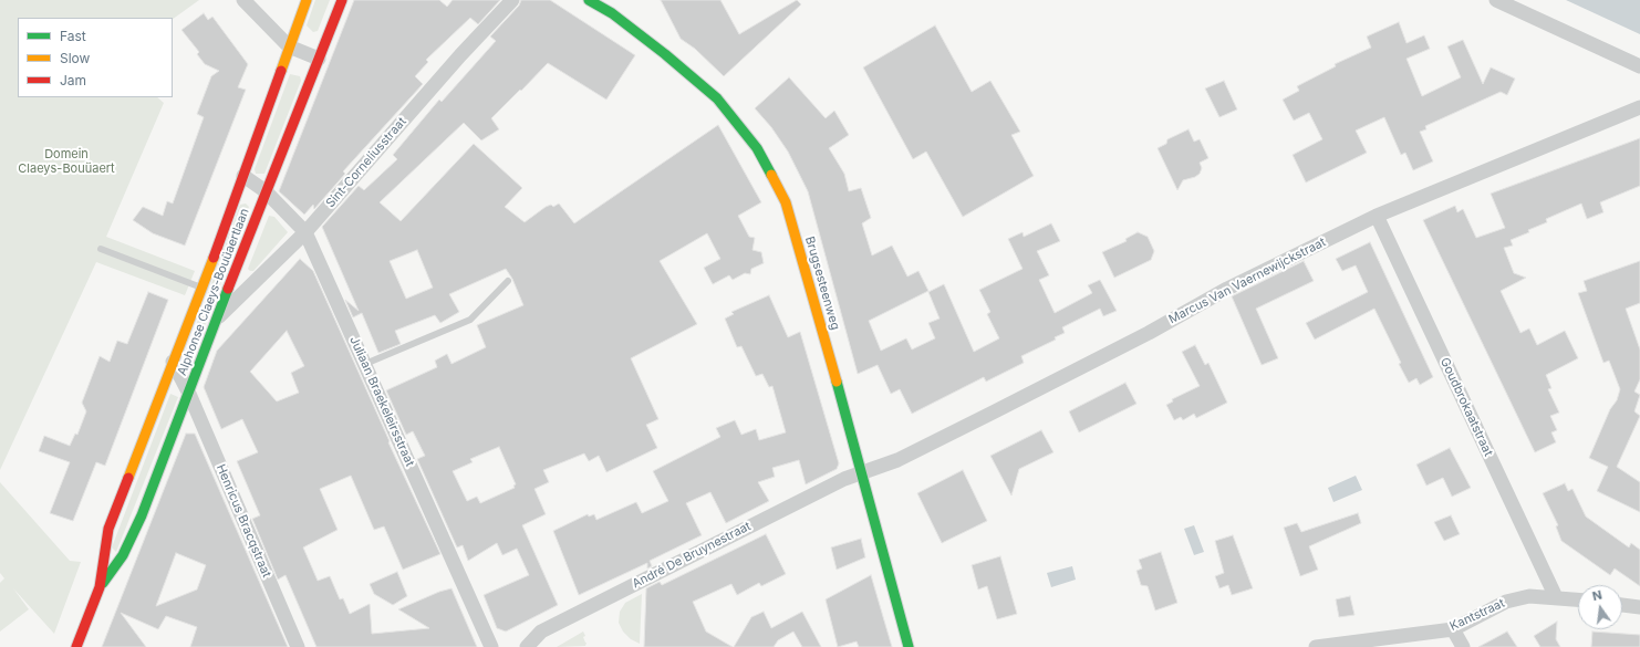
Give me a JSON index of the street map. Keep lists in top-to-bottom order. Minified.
{"streets":{"street":["Sint-Corneliusstraat","Marcus Van Vaernewijckstraat","Brugsesteenweg","Alphonse Claeys-Bouüaertlaan","Juliaan Braekeleirsstraat","Goudbrokaatstraat","Henricus Bracqstraat","André De Bruynestraat","Kantstraat"]},"crossings":[["Sint-Corneliusstraat","Alphonse Claeys-Bouüaertlaan"],["Sint-Corneliusstraat","Juliaan Braekeleirsstraat"],["Marcus Van Vaernewijckstraat","Brugsesteenweg"],["Marcus Van Vaernewijckstraat","Goudbrokaatstraat"],["Marcus Van Vaernewijckstraat","André De Bruynestraat"],["Brugsesteenweg","André De Bruynestraat"],["Alphonse Claeys-Bouüaertlaan","Juliaan Braekeleirsstraat"],["Alphonse Claeys-Bouüaertlaan","Henricus Bracqstraat"],["Goudbrokaatstraat","Kantstraat"]],"parks":["Domein Claeys-Bouüaert"],"legend":["Fast","Slow","Jam"],"north":"top"}
